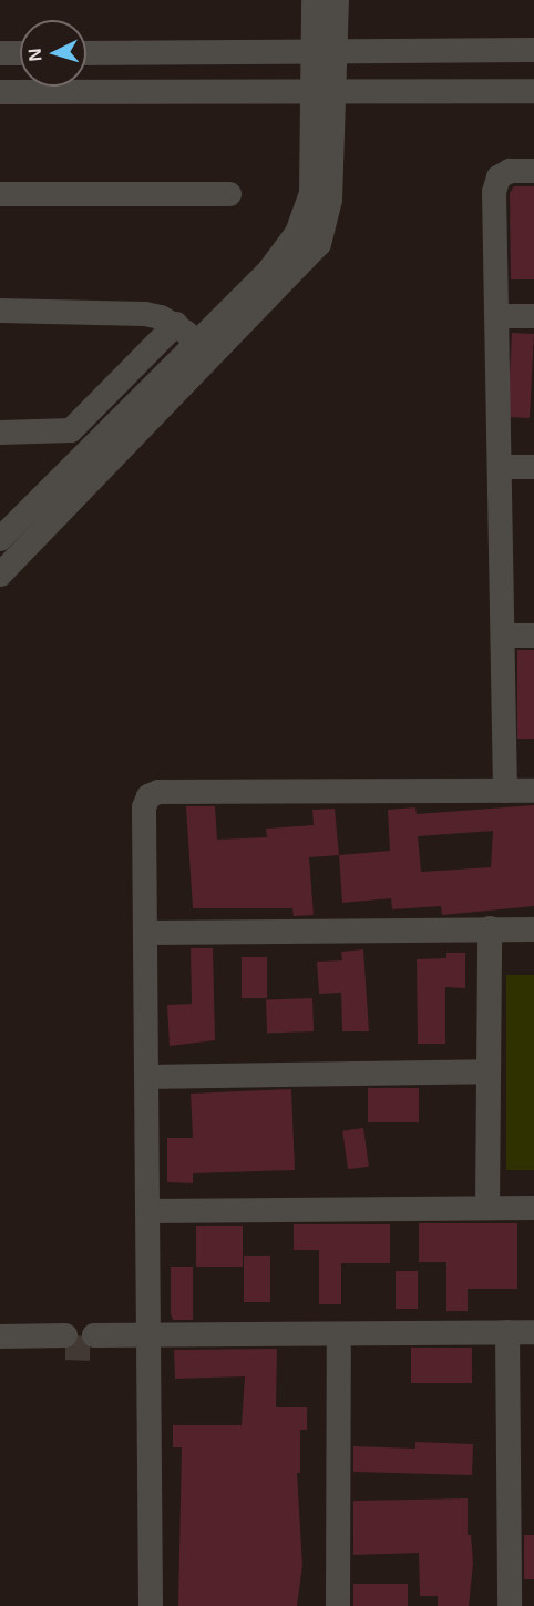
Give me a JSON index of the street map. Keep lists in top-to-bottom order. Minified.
{"north":"left"}
